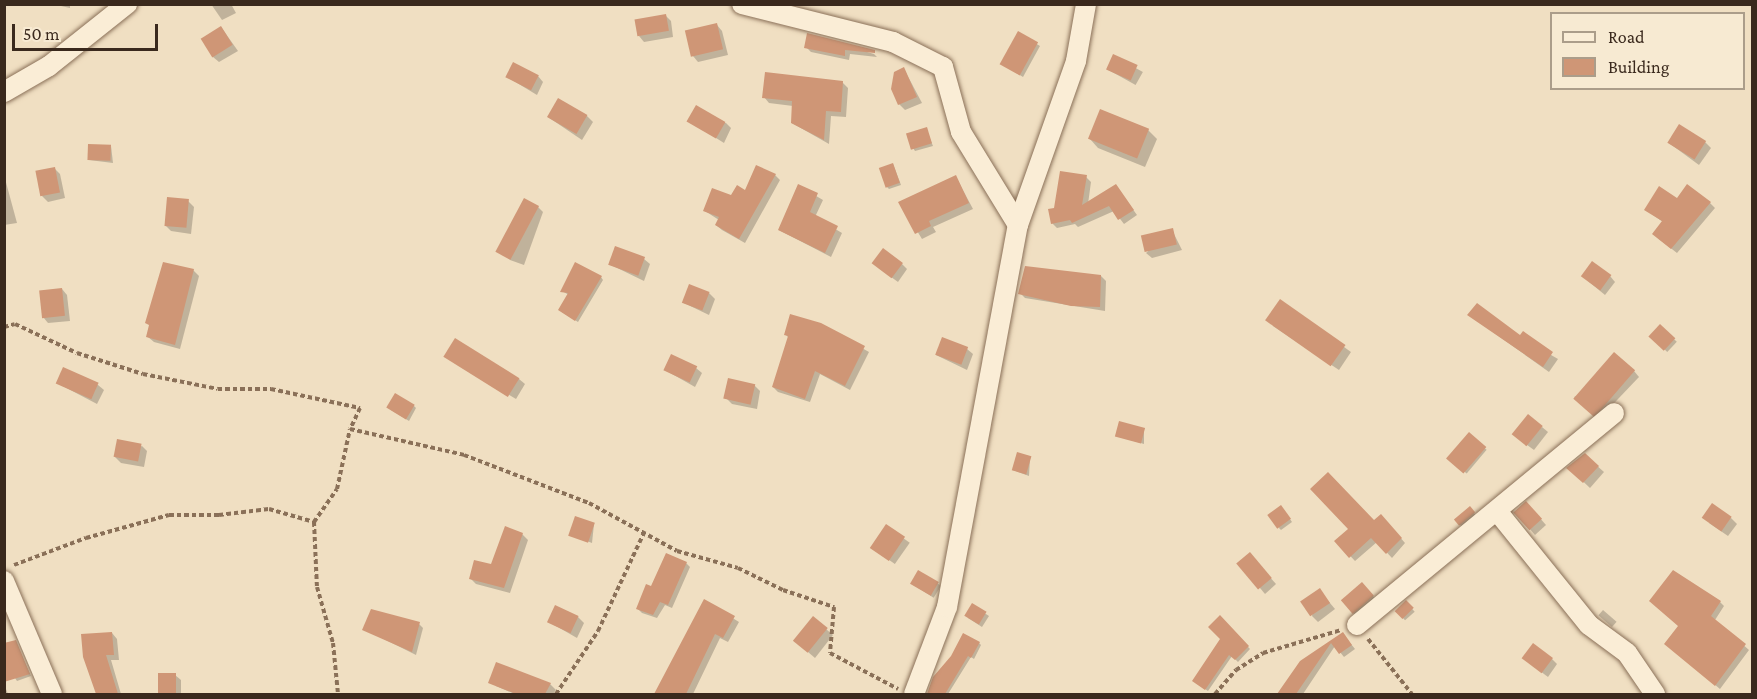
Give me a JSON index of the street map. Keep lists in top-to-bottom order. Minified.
{"legend":["Road","Building"],"scale_bar":"50 m"}
